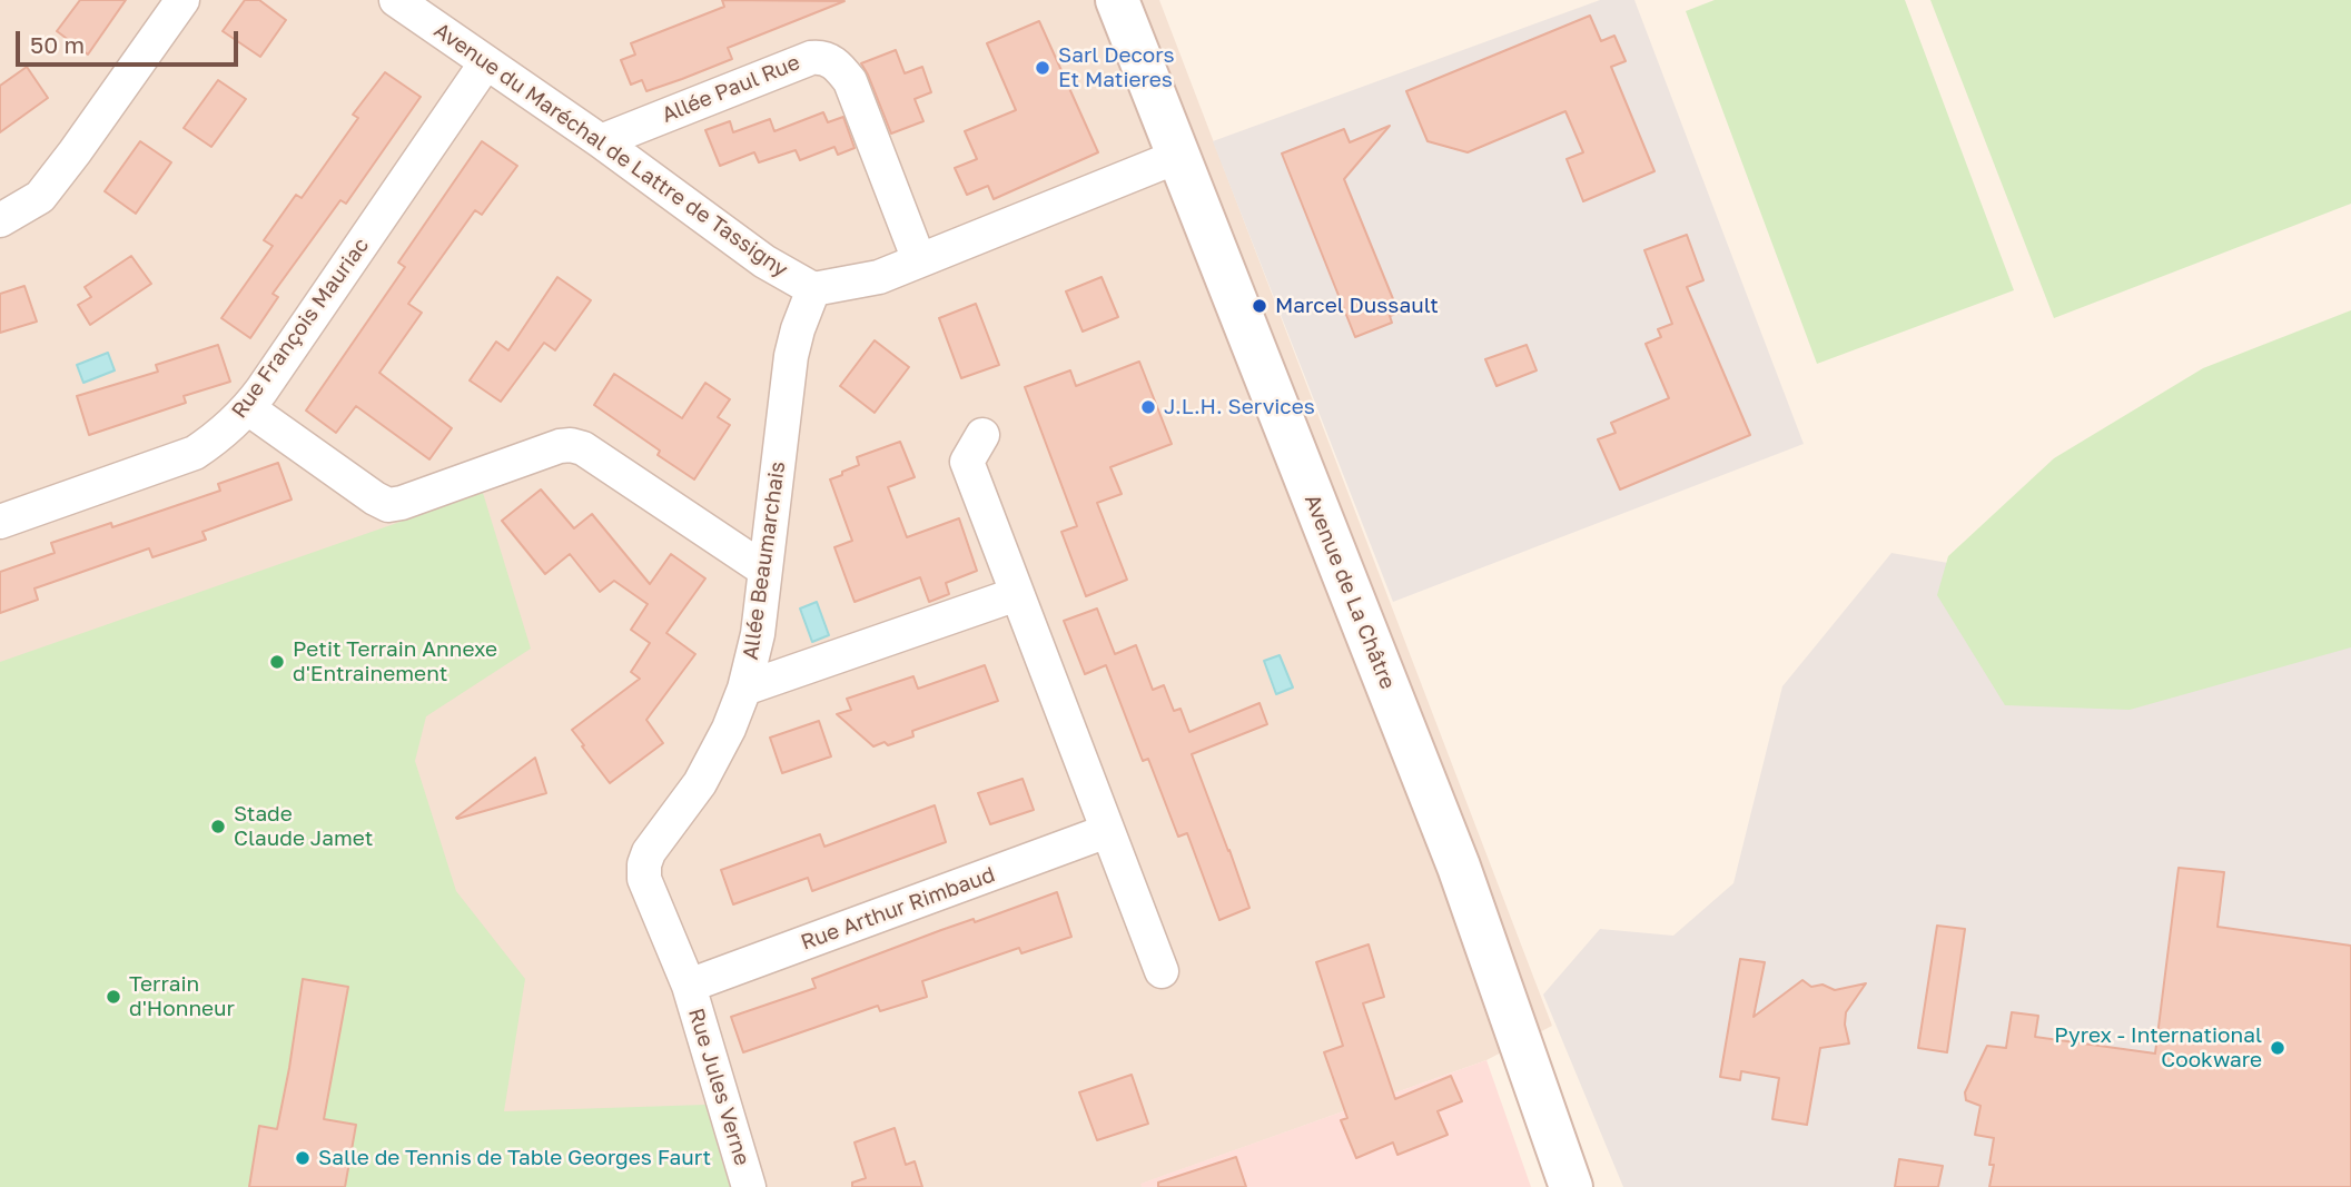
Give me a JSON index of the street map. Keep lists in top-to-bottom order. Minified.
{"streets":{"main road":["Avenue de La Châtre"],"street":["Allée Paul Rue","Avenue du Maréchal de Lattre de Tassigny","Rue François Mauriac","Allée Beaumarchais","Rue Arthur Rimbaud","Rue Jules Verne"]},"crossings":[["Allée Paul Rue","Avenue du Maréchal de Lattre de Tassigny"],["Avenue du Maréchal de Lattre de Tassigny","Rue François Mauriac"],["Avenue du Maréchal de Lattre de Tassigny","Allée Beaumarchais"],["Avenue du Maréchal de Lattre de Tassigny","Avenue de La Châtre"],["Allée Beaumarchais","Rue Arthur Rimbaud"],["Allée Beaumarchais","Rue Jules Verne"],["Rue Arthur Rimbaud","Rue Jules Verne"]],"places":["Sarl Decors Et Matieres","Marcel Dussault","J.L.H. Services","Petit Terrain Annexe d'Entrainement","Stade Claude Jamet","Terrain d'Honneur","Pyrex - International Cookware","Salle de Tennis de Table Georges Faurt"],"scale_bar":"50 m"}
